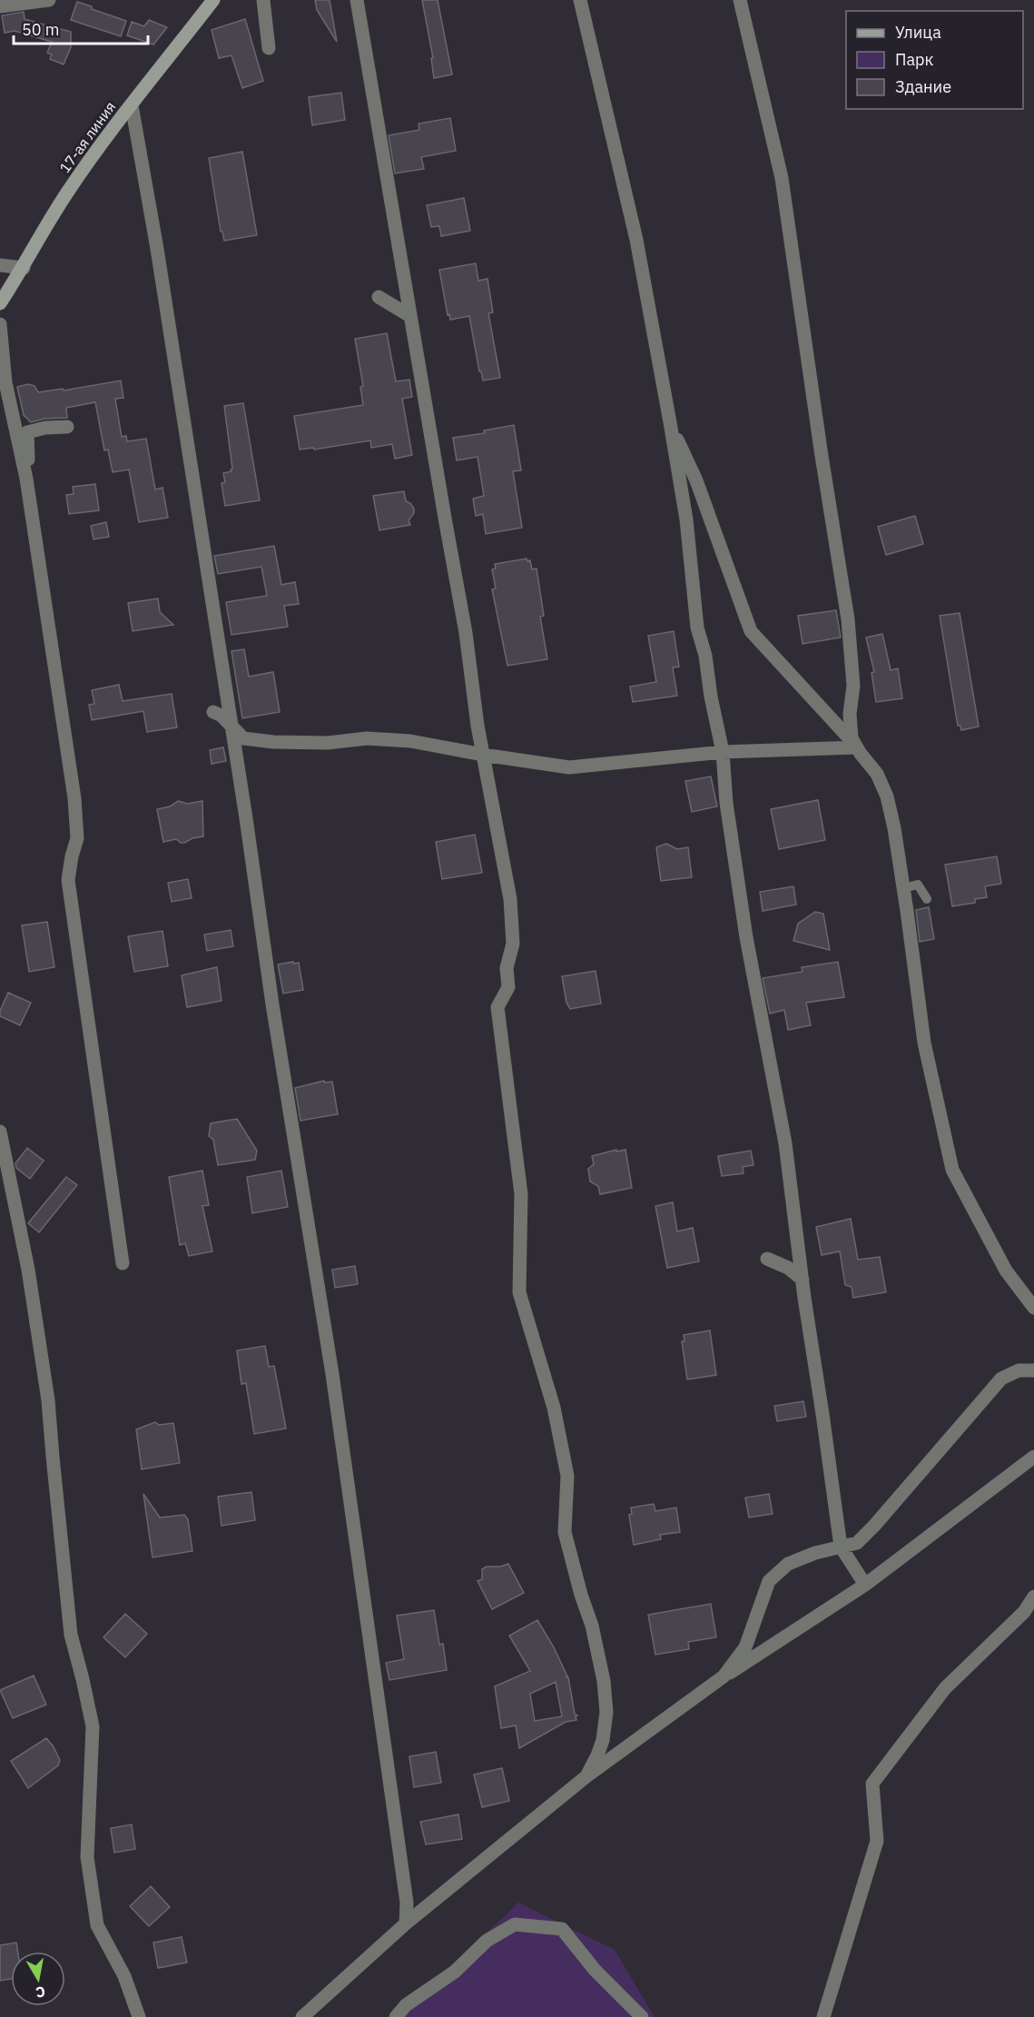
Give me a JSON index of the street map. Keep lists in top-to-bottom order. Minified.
{"streets":{"street":["17-ая линия"]},"legend":["Улица","Парк","Здание"],"scale_bar":"50 m","north":"bottom"}
